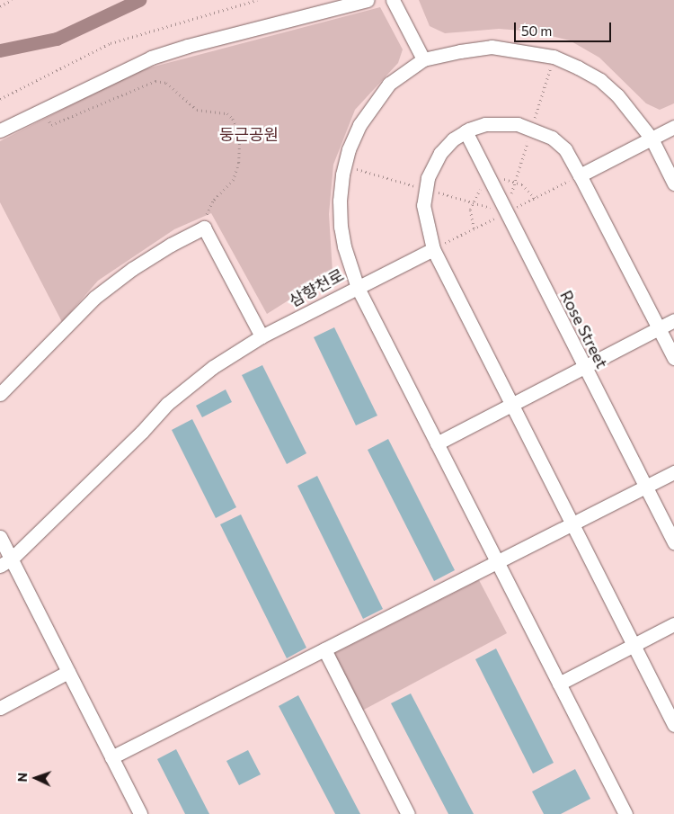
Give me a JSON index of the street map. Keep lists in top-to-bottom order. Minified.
{"streets":{"street":["삼향천로","Rose Street"]},"parks":["둥근공원"],"scale_bar":"50 m","north":"left"}
